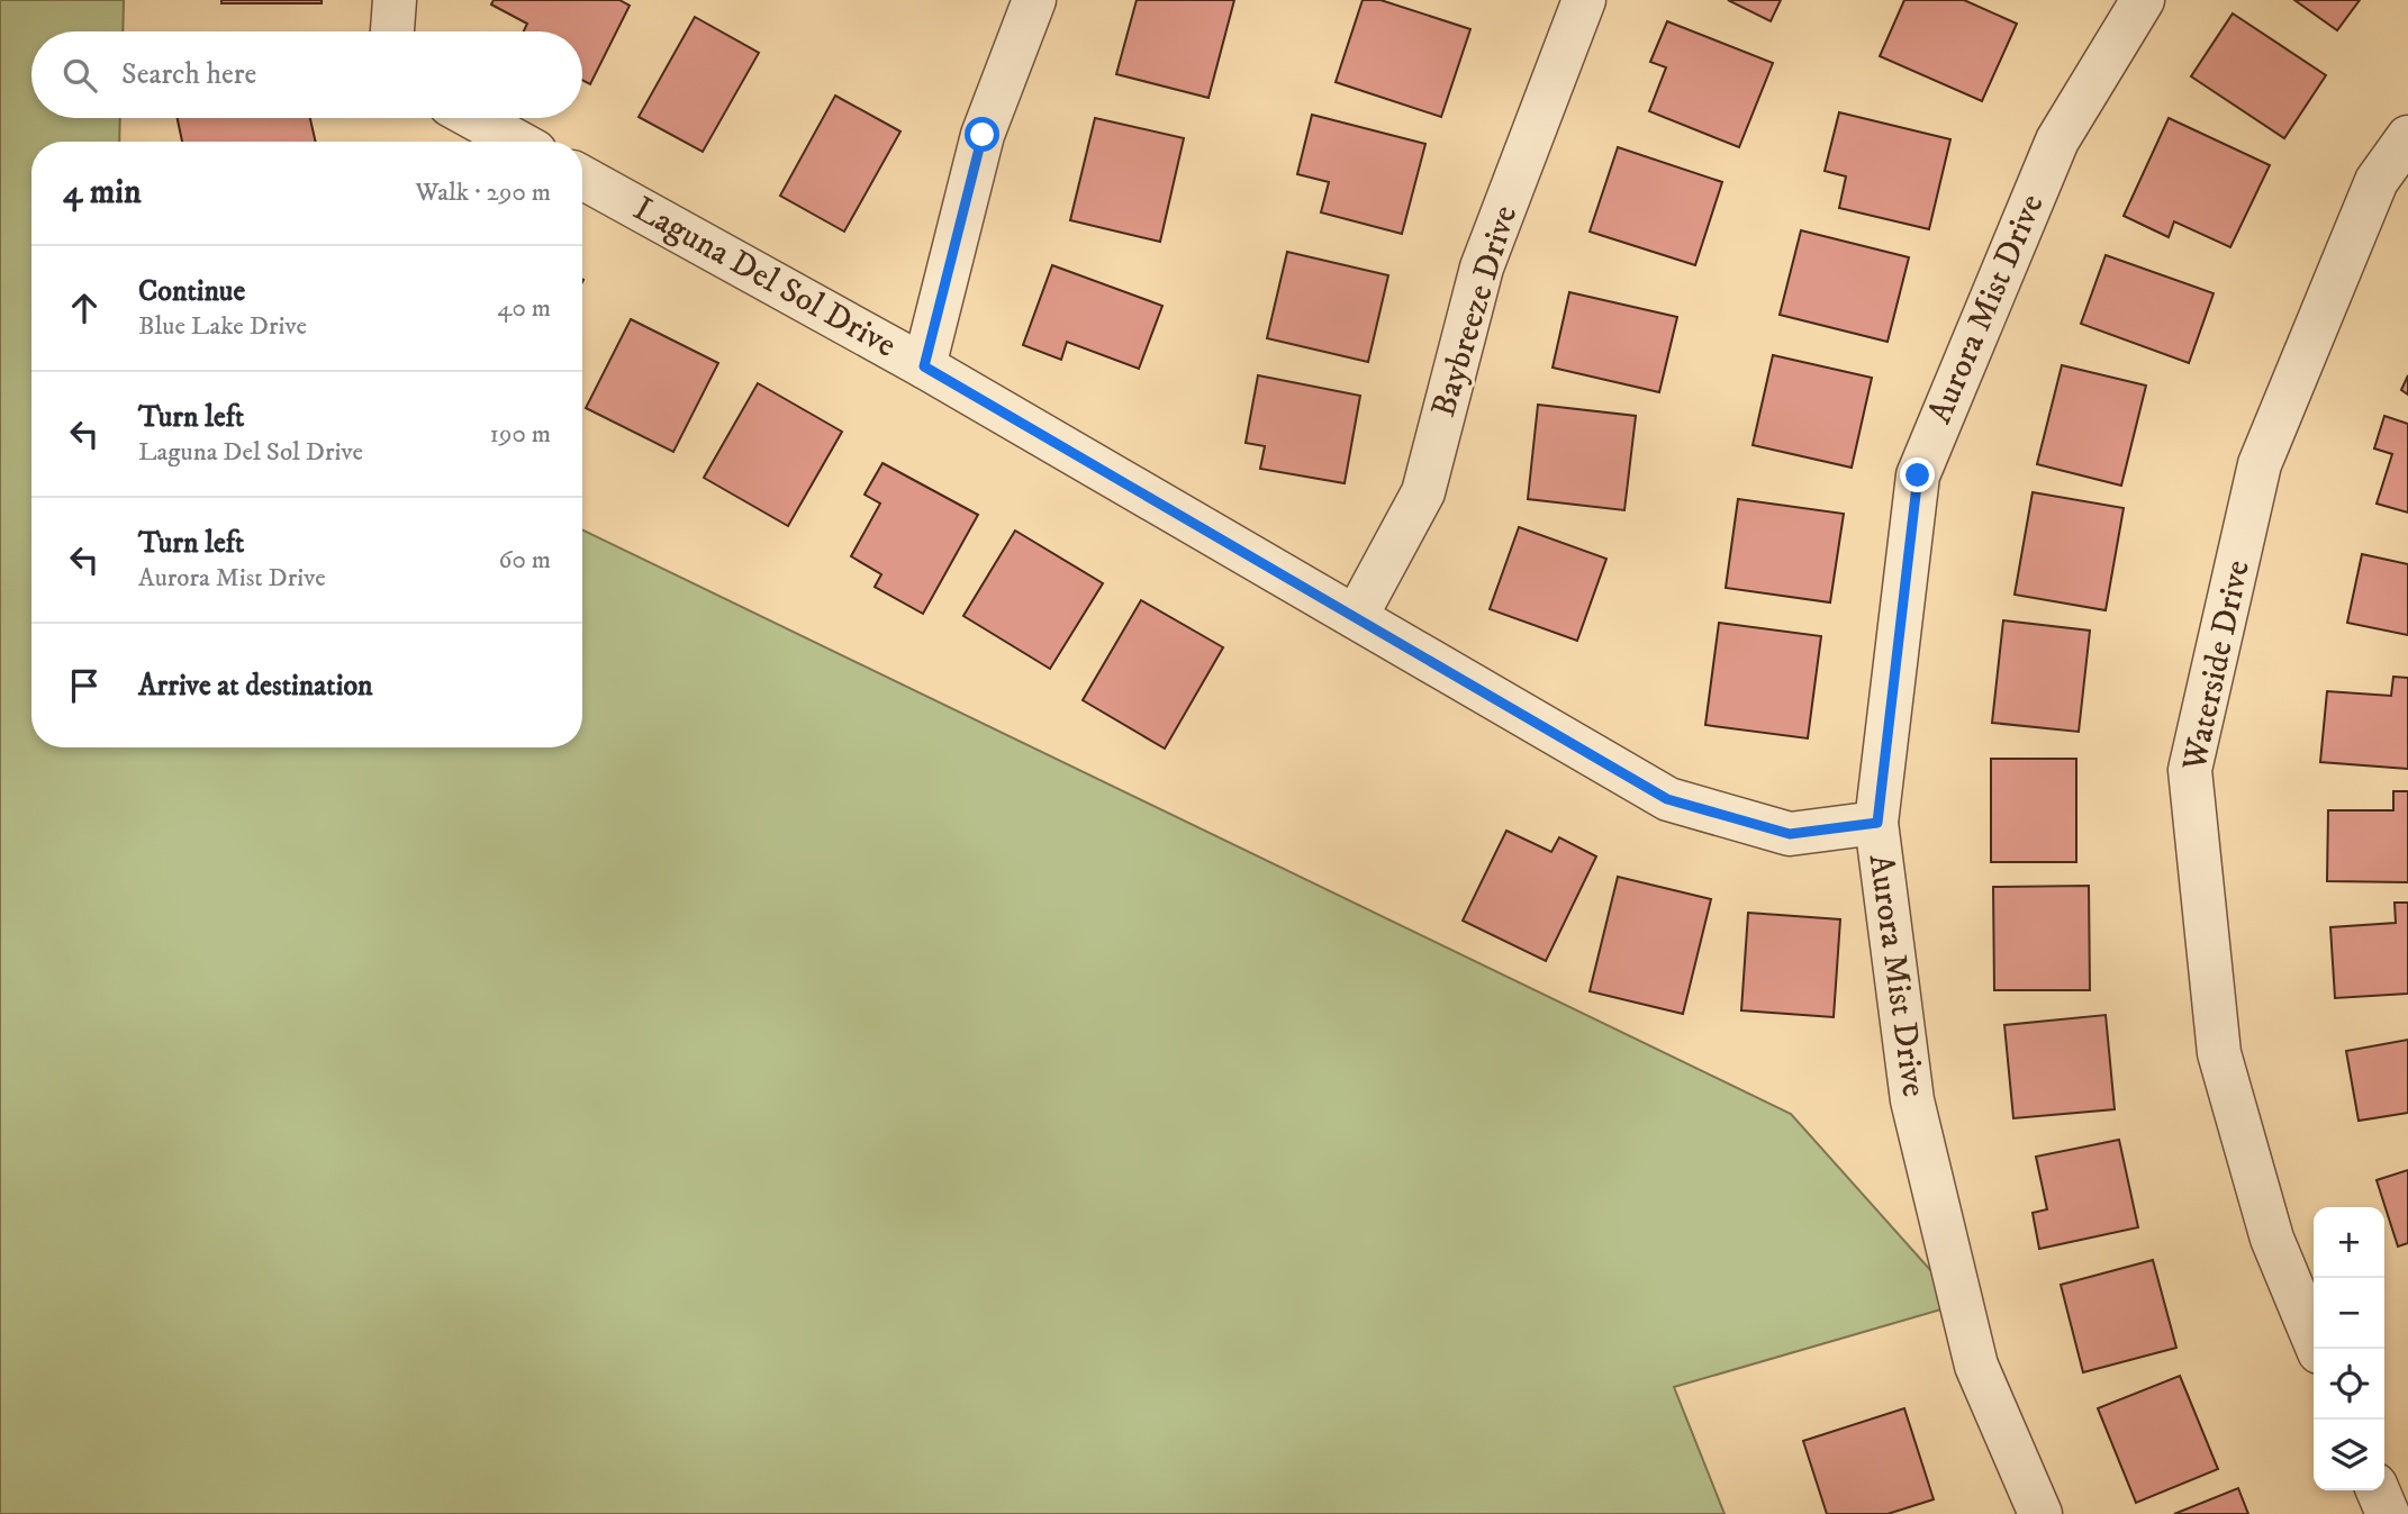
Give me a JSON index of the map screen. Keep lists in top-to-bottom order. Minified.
{"streets":{"street":["Laguna Del Sol Drive","Aurora Mist Drive","Baybreeze Drive","Waterside Drive"]},"crossings":[["Laguna Del Sol Drive","Aurora Mist Drive"],["Laguna Del Sol Drive","Baybreeze Drive"]],"page":{"search":"Search here","heading":["4 min","Walk · 290 m"],"list":[["Continue","Blue Lake Drive","40 m"],["Turn left","Laguna Del Sol Drive","190 m"],["Turn left","Aurora Mist Drive","60 m"],"Arrive at destination"],"map_buttons":["+","−"]}}
